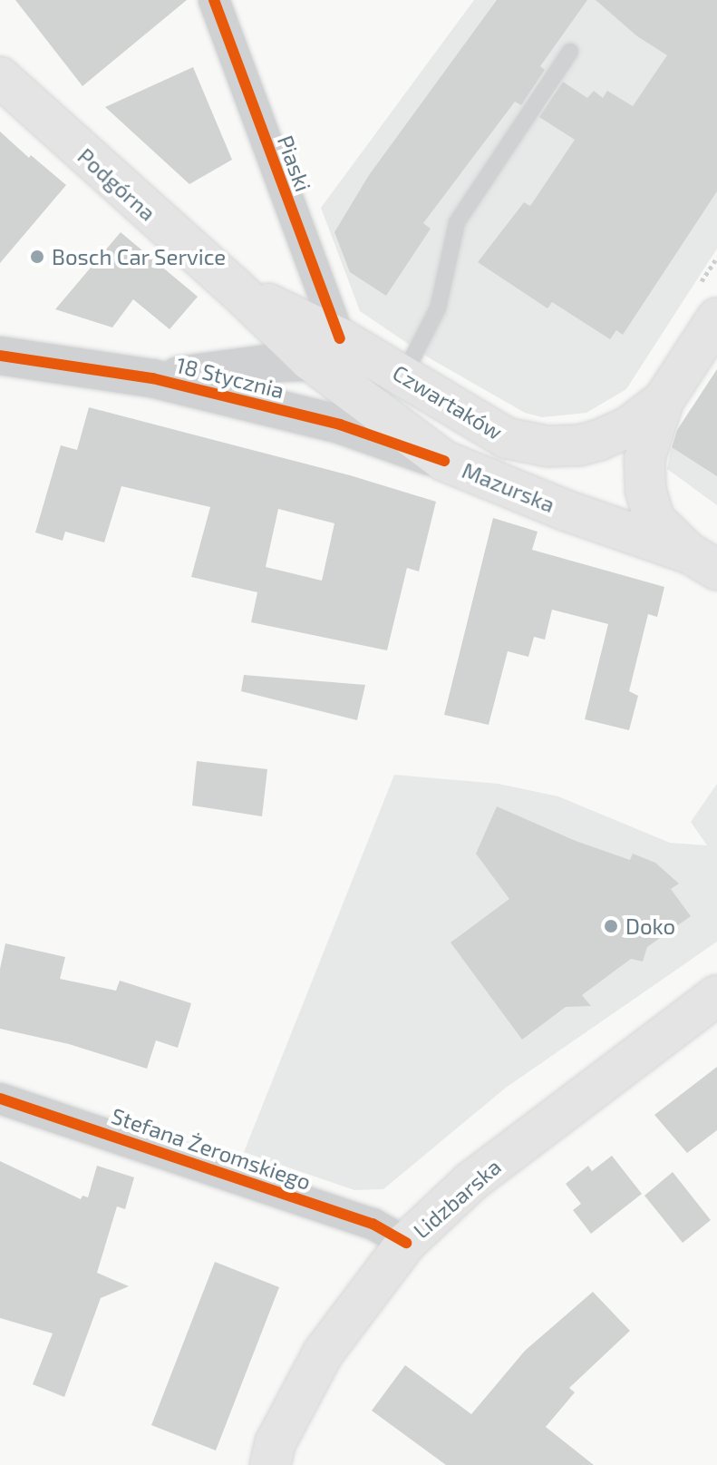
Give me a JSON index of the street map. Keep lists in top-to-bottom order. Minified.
{"streets":{"main road":["Podgórna","Czwartaków","Mazurska","Lidzbarska"],"street":["Piaski","18 Stycznia","Stefana Żeromskiego"]},"crossings":[["Piaski","Podgórna"],["Piaski","18 Stycznia"],["Piaski","Czwartaków"],["Piaski","Mazurska"],["Podgórna","18 Stycznia"],["Podgórna","Czwartaków"],["Podgórna","Mazurska"],["18 Stycznia","Czwartaków"],["18 Stycznia","Mazurska"],["Czwartaków","Mazurska"],["Stefana Żeromskiego","Lidzbarska"]],"places":["Bosch Car Service","Doko"]}
